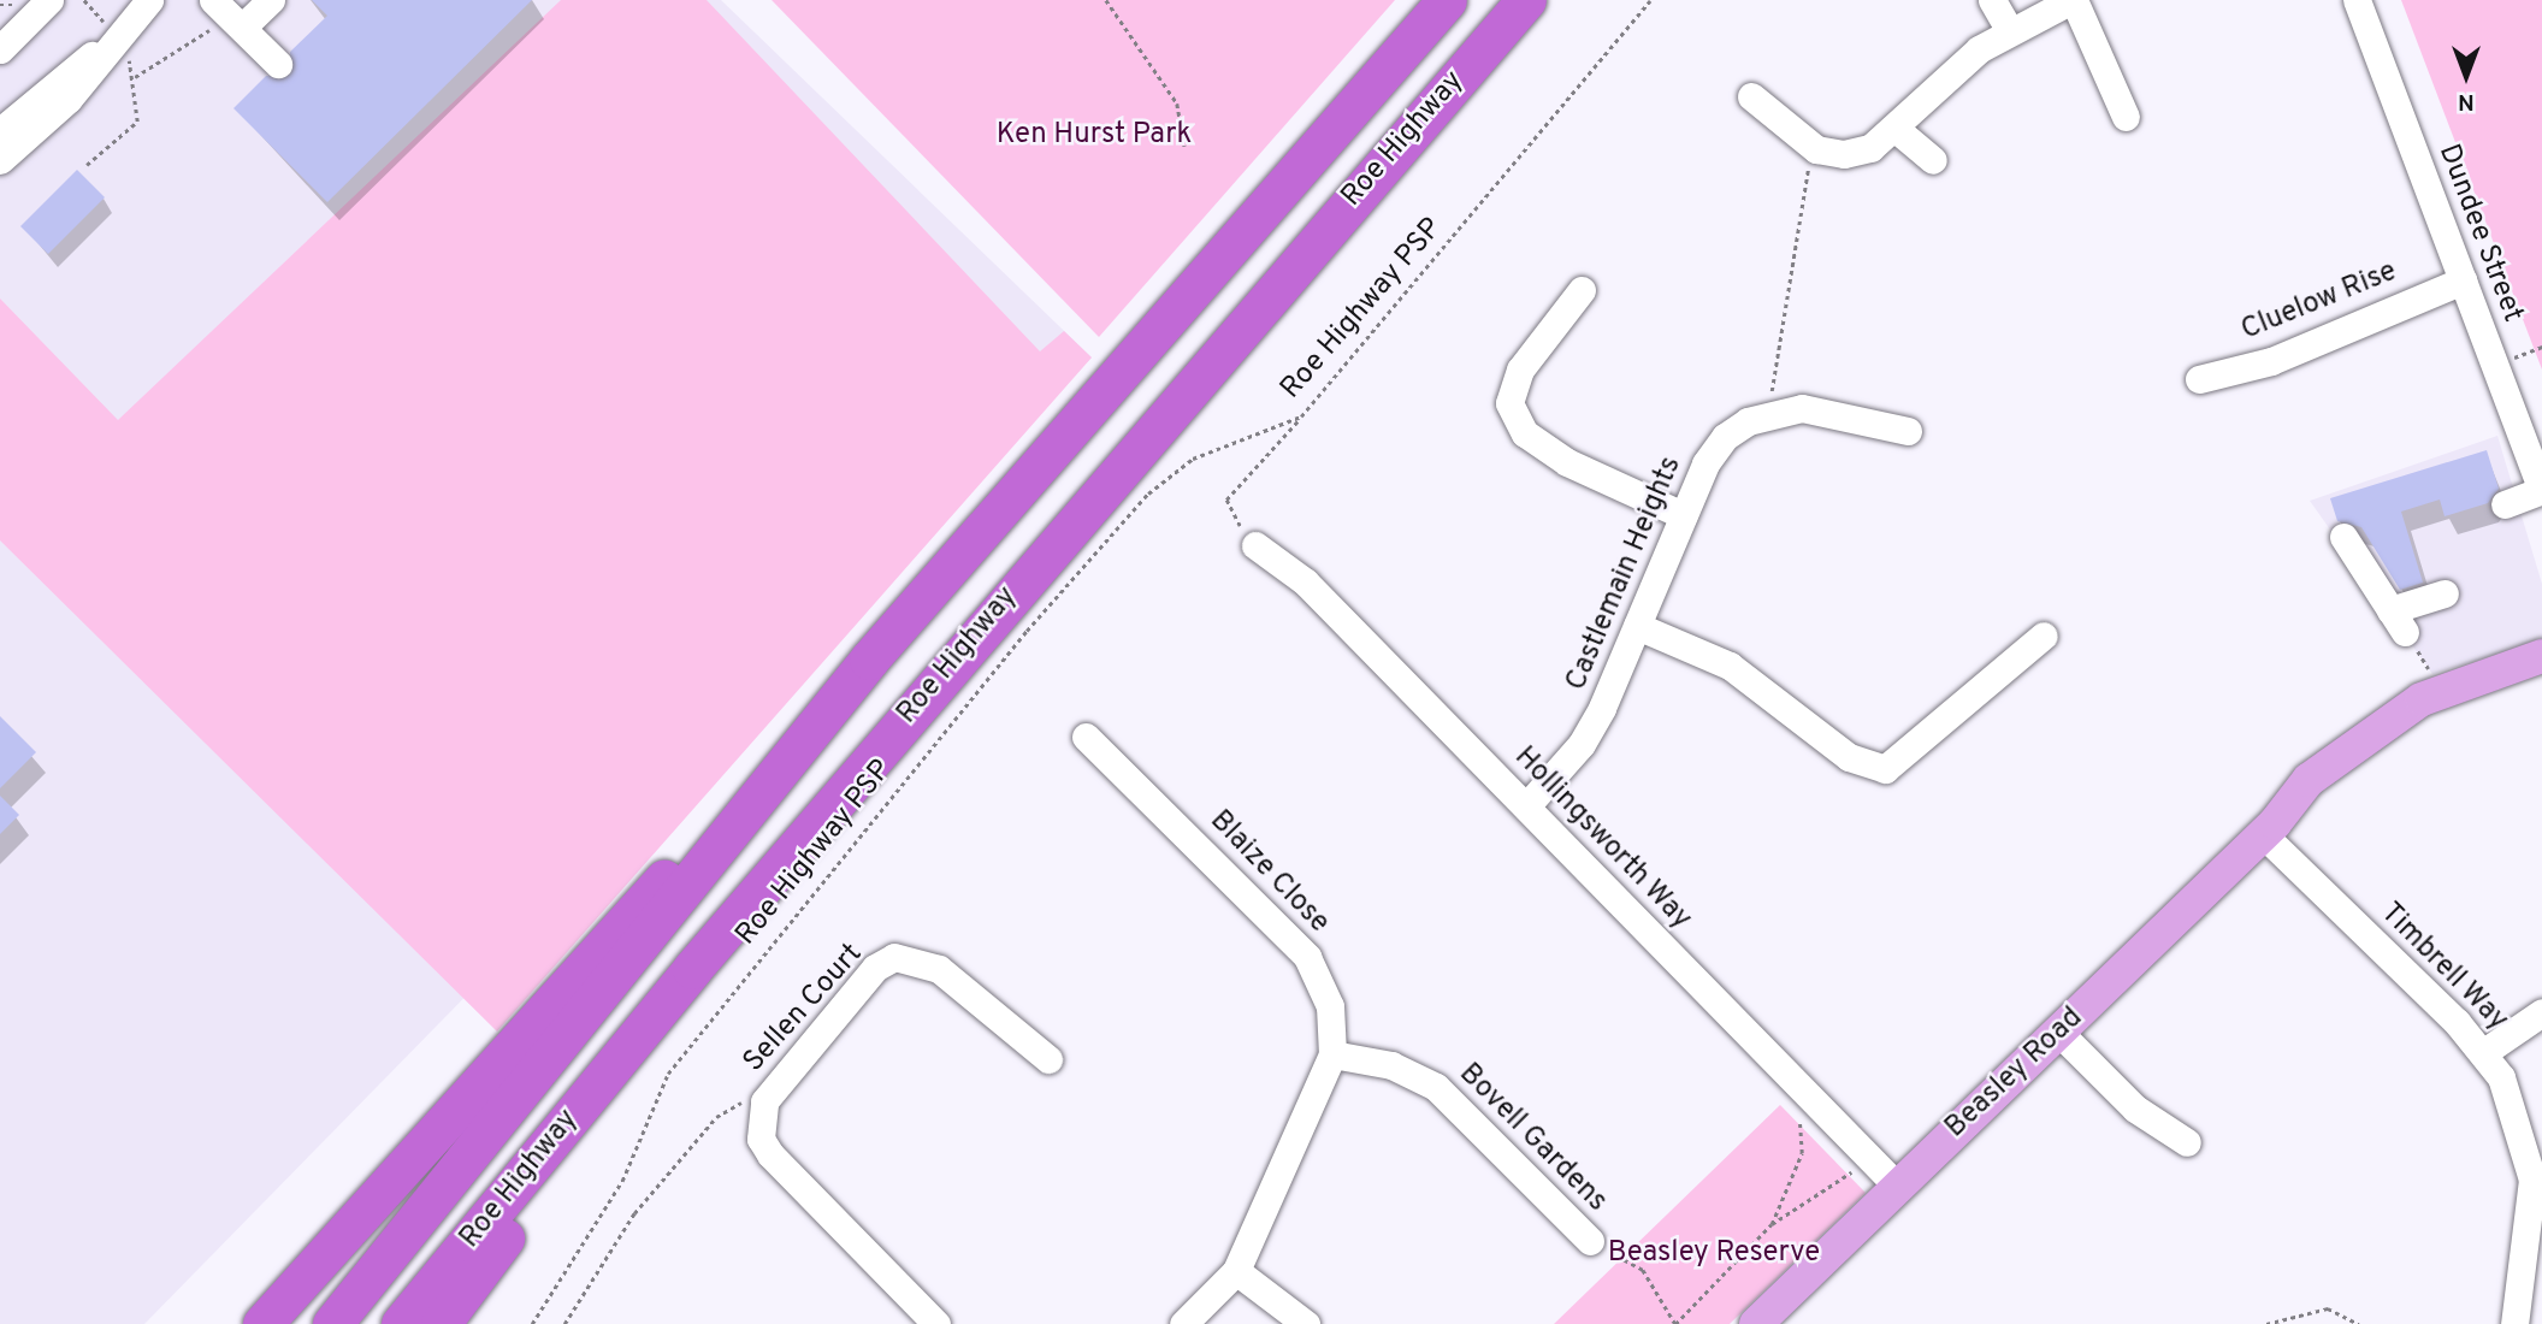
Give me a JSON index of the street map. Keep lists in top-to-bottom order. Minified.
{"streets":{"highway":["Roe Highway"],"main road":["Beasley Road"],"street":["Dundee Street","Cluelow Rise","Castlemain Heights","Hollingsworth Way","Blaize Close","Timbrell Way","Sellen Court","Bovell Gardens"],"path":["Roe Highway PSP"]},"crossings":[["Dundee Street","Cluelow Rise"],["Castlemain Heights","Hollingsworth Way"],["Hollingsworth Way","Beasley Road"],["Blaize Close","Bovell Gardens"],["Timbrell Way","Beasley Road"]],"parks":["Ken Hurst Park","Beasley Reserve"],"north":"bottom"}
